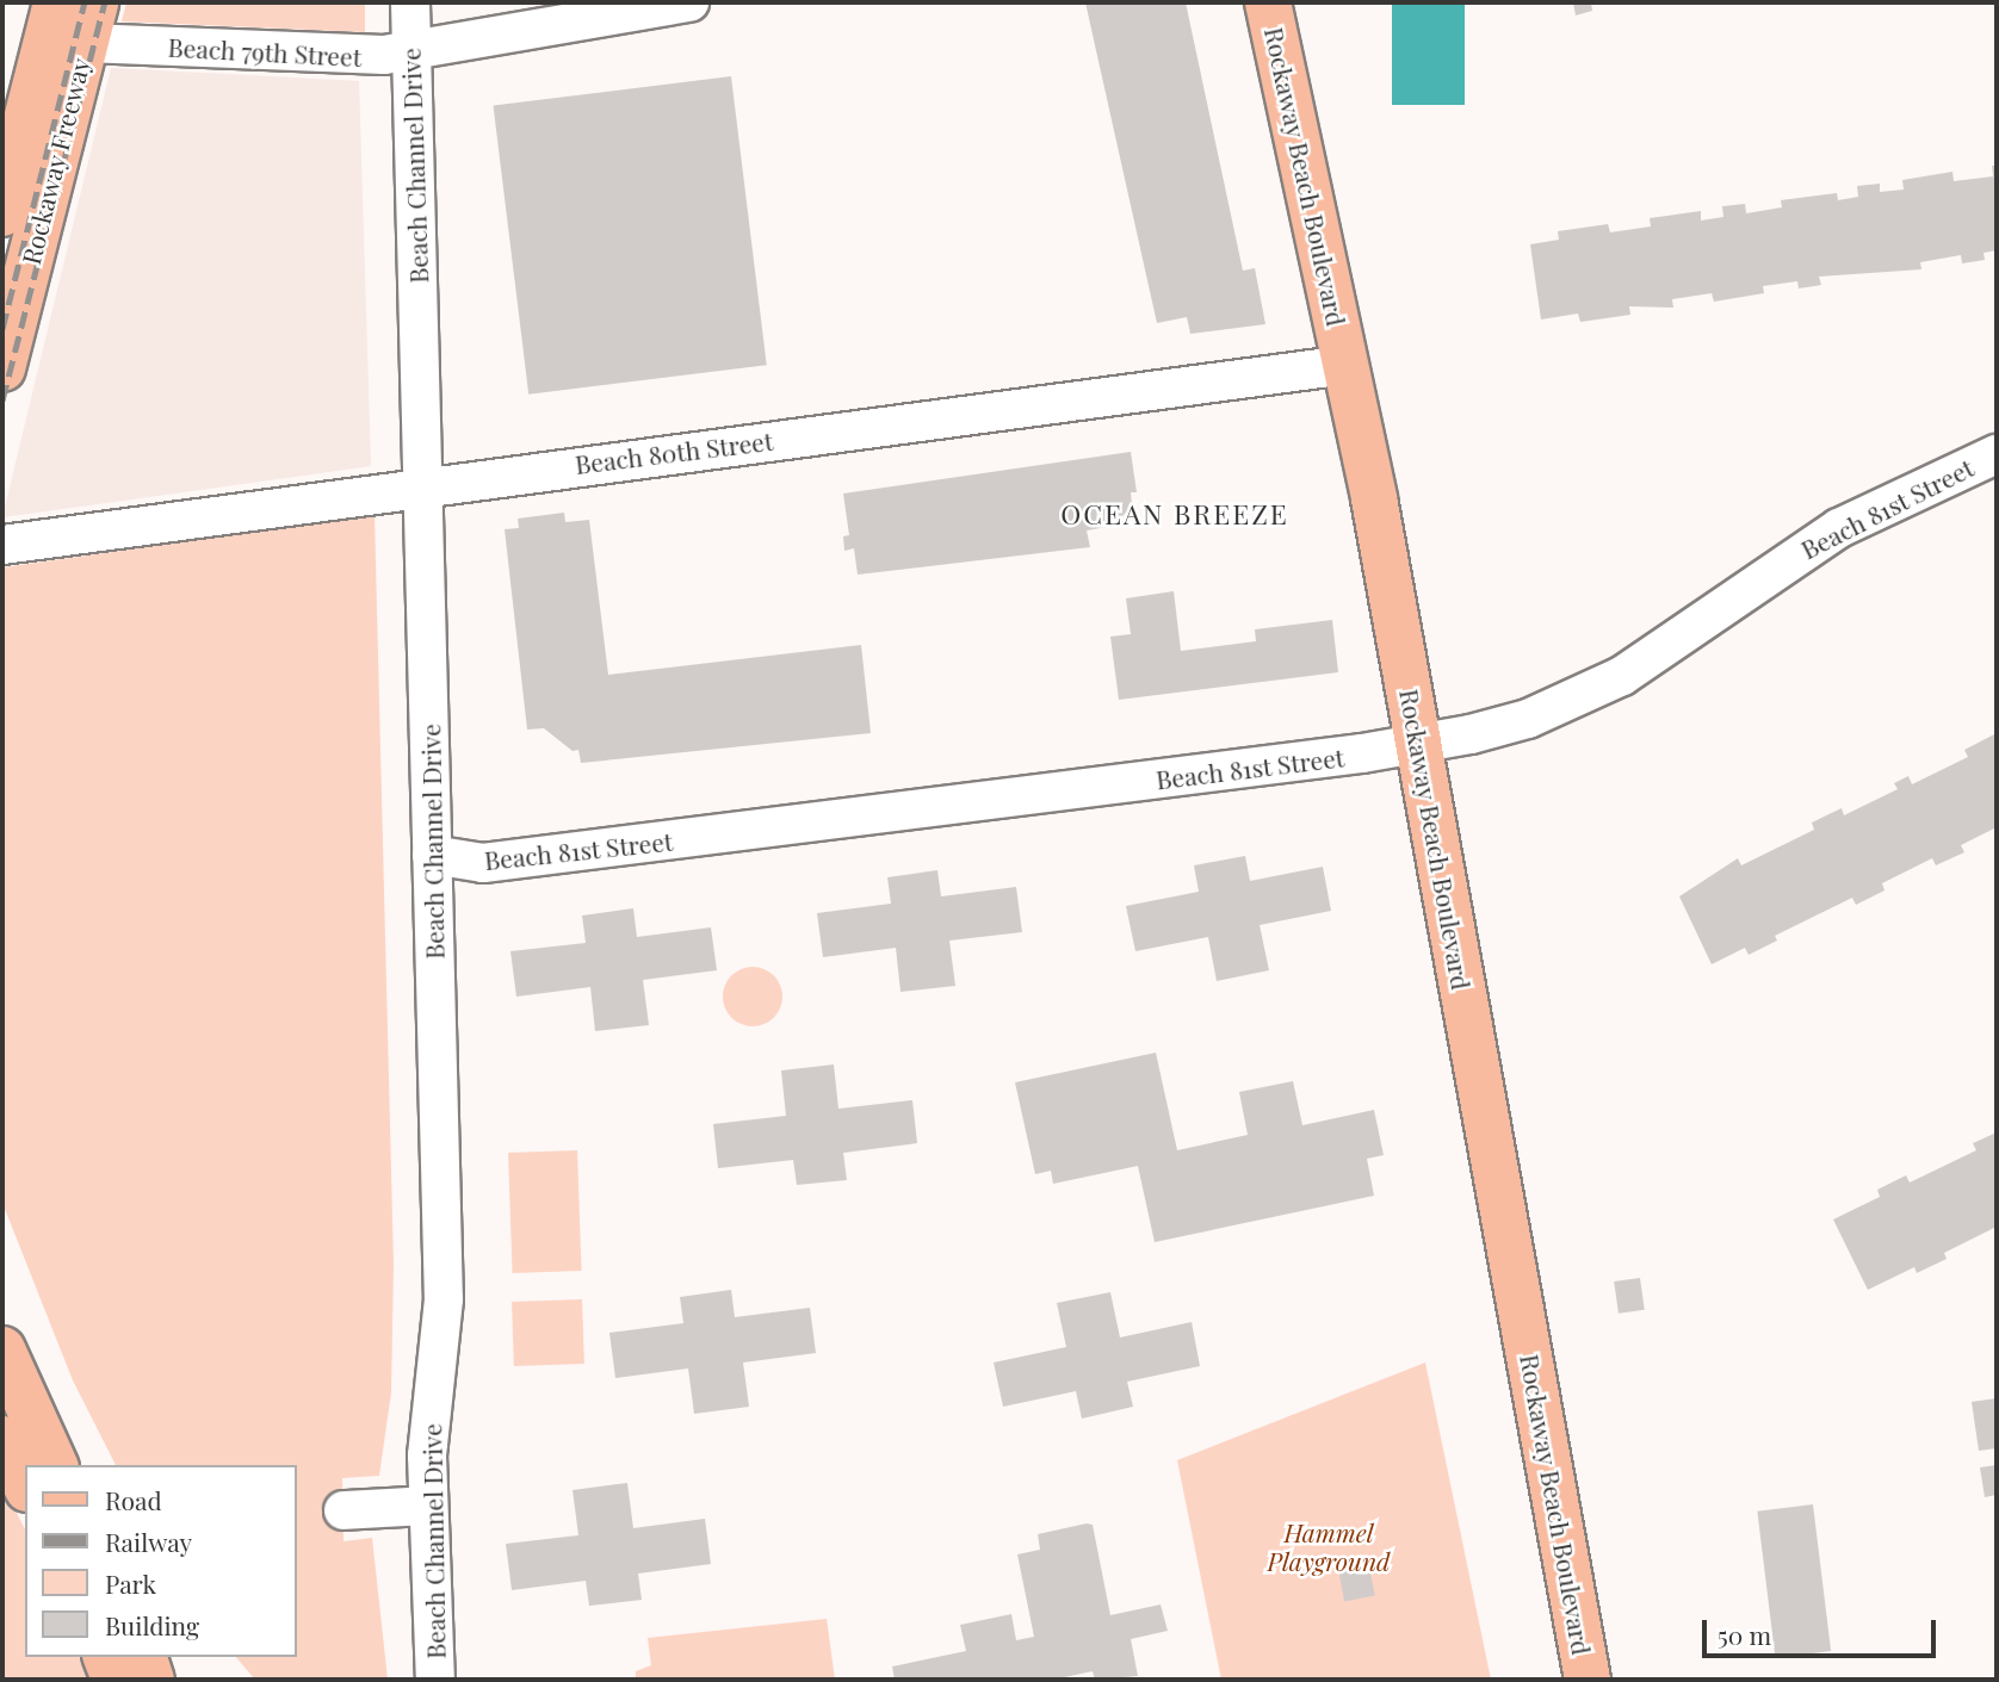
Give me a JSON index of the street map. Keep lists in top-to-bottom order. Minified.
{"streets":{"main road":["Rockaway Freeway","Rockaway Beach Boulevard"],"street":["Beach 79th Street","Beach Channel Drive","Beach 80th Street","Beach 81st Street"]},"crossings":[["Beach 79th Street","Rockaway Freeway"],["Beach 79th Street","Beach Channel Drive"],["Beach Channel Drive","Beach 80th Street"],["Beach Channel Drive","Beach 81st Street"],["Rockaway Beach Boulevard","Beach 80th Street"],["Rockaway Beach Boulevard","Beach 81st Street"]],"districts":["OCEAN BREEZE"],"parks":["Hammel Playground"],"legend":["Road","Railway","Park","Building"],"scale_bar":"50 m"}
